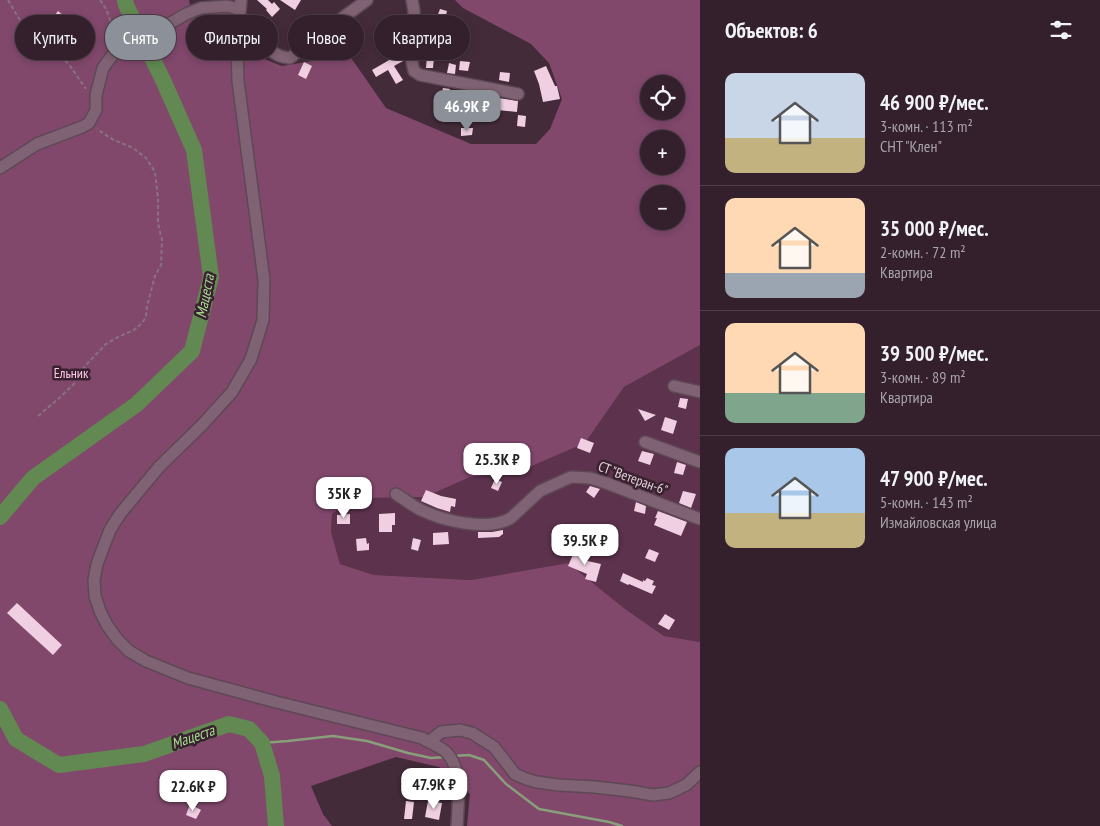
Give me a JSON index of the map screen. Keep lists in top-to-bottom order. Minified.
{"streets":{"street":["СТ \"Ветеран-6\""]},"water":["Мацеста"],"parks":["Ельник"],"page":{"heading":"Объектов: 6","chip":["Купить","Снять","Фильтры","Новое","Квартира"],"list":[{"name":"46 900 ₽/мес.","note":"3-комн. · 113 m² · СНТ \"Клен\""},{"name":"35 000 ₽/мес.","note":"2-комн. · 72 m² · Квартира"},{"name":"39 500 ₽/мес.","note":"3-комн. · 89 m² · Квартира"},{"name":"47 900 ₽/мес.","note":"5-комн. · 143 m² · Измайловская улица"}],"map_buttons":["+","−"],"price":["46.9K ₽","25.3K ₽","35K ₽","39.5K ₽","47.9K ₽","22.6K ₽"]}}
